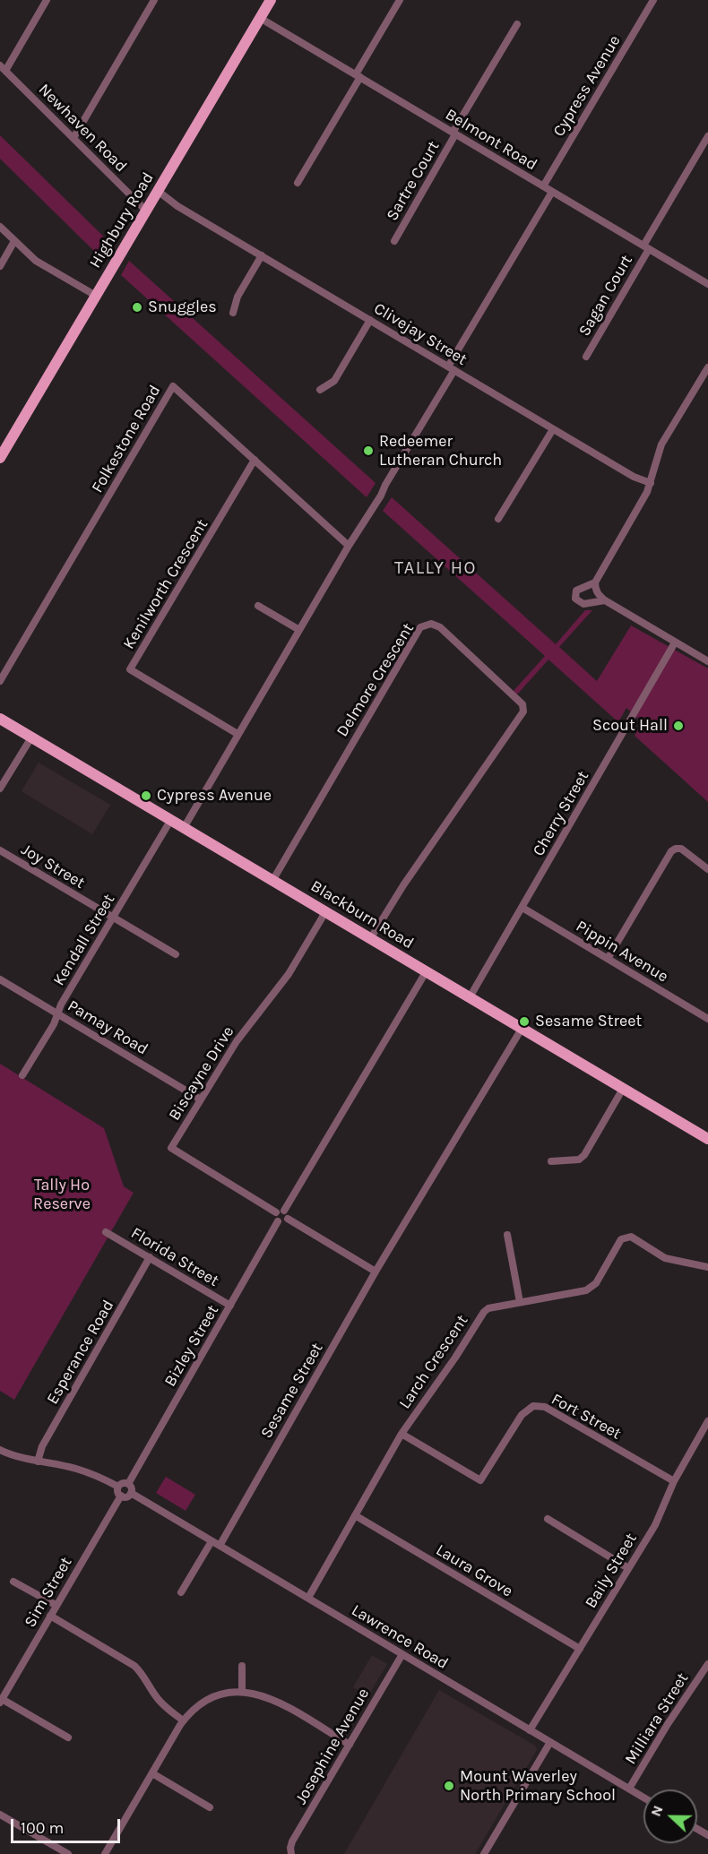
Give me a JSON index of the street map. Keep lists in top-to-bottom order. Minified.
{"streets":{"main road":["Highbury Road","Blackburn Road"],"street":["Cypress Avenue","Newhaven Road","Belmont Road","Sartre Court","Sagan Court","Clivejay Street","Folkestone Road","Kenilworth Crescent","Delmore Crescent","Cherry Street","Joy Street","Kendall Street","Pippin Avenue","Pamay Road","Biscayne Drive","Florida Street","Bizley Street","Esperance Road","Larch Crescent","Sesame Street","Fort Street","Laura Grove","Baily Street","Sim Street","Lawrence Road","Milliara Street","Josephine Avenue"]},"crossings":[["Cypress Avenue","Belmont Road"],["Newhaven Road","Highbury Road"],["Belmont Road","Sartre Court"],["Belmont Road","Highbury Road"],["Belmont Road","Sagan Court"],["Highbury Road","Clivejay Street"],["Folkestone Road","Kenilworth Crescent"],["Delmore Crescent","Blackburn Road"],["Cherry Street","Blackburn Road"],["Cherry Street","Pippin Avenue"],["Joy Street","Kendall Street"],["Blackburn Road","Kendall Street"],["Blackburn Road","Biscayne Drive"],["Blackburn Road","Sesame Street"],["Kendall Street","Pamay Road"],["Pamay Road","Biscayne Drive"],["Biscayne Drive","Bizley Street"],["Florida Street","Bizley Street"],["Florida Street","Esperance Road"],["Bizley Street","Sim Street"],["Bizley Street","Lawrence Road"],["Larch Crescent","Fort Street"],["Larch Crescent","Laura Grove"],["Larch Crescent","Lawrence Road"],["Sesame Street","Lawrence Road"],["Fort Street","Baily Street"],["Laura Grove","Baily Street"],["Baily Street","Lawrence Road"],["Sim Street","Lawrence Road"],["Lawrence Road","Milliara Street"],["Lawrence Road","Josephine Avenue"]],"districts":["TALLY HO"],"parks":["Tally Ho Reserve"],"places":["Snuggles","Redeemer Lutheran Church","Scout Hall","Cypress Avenue","Sesame Street","Mount Waverley North Primary School"],"scale_bar":"100 m","north":"left"}
